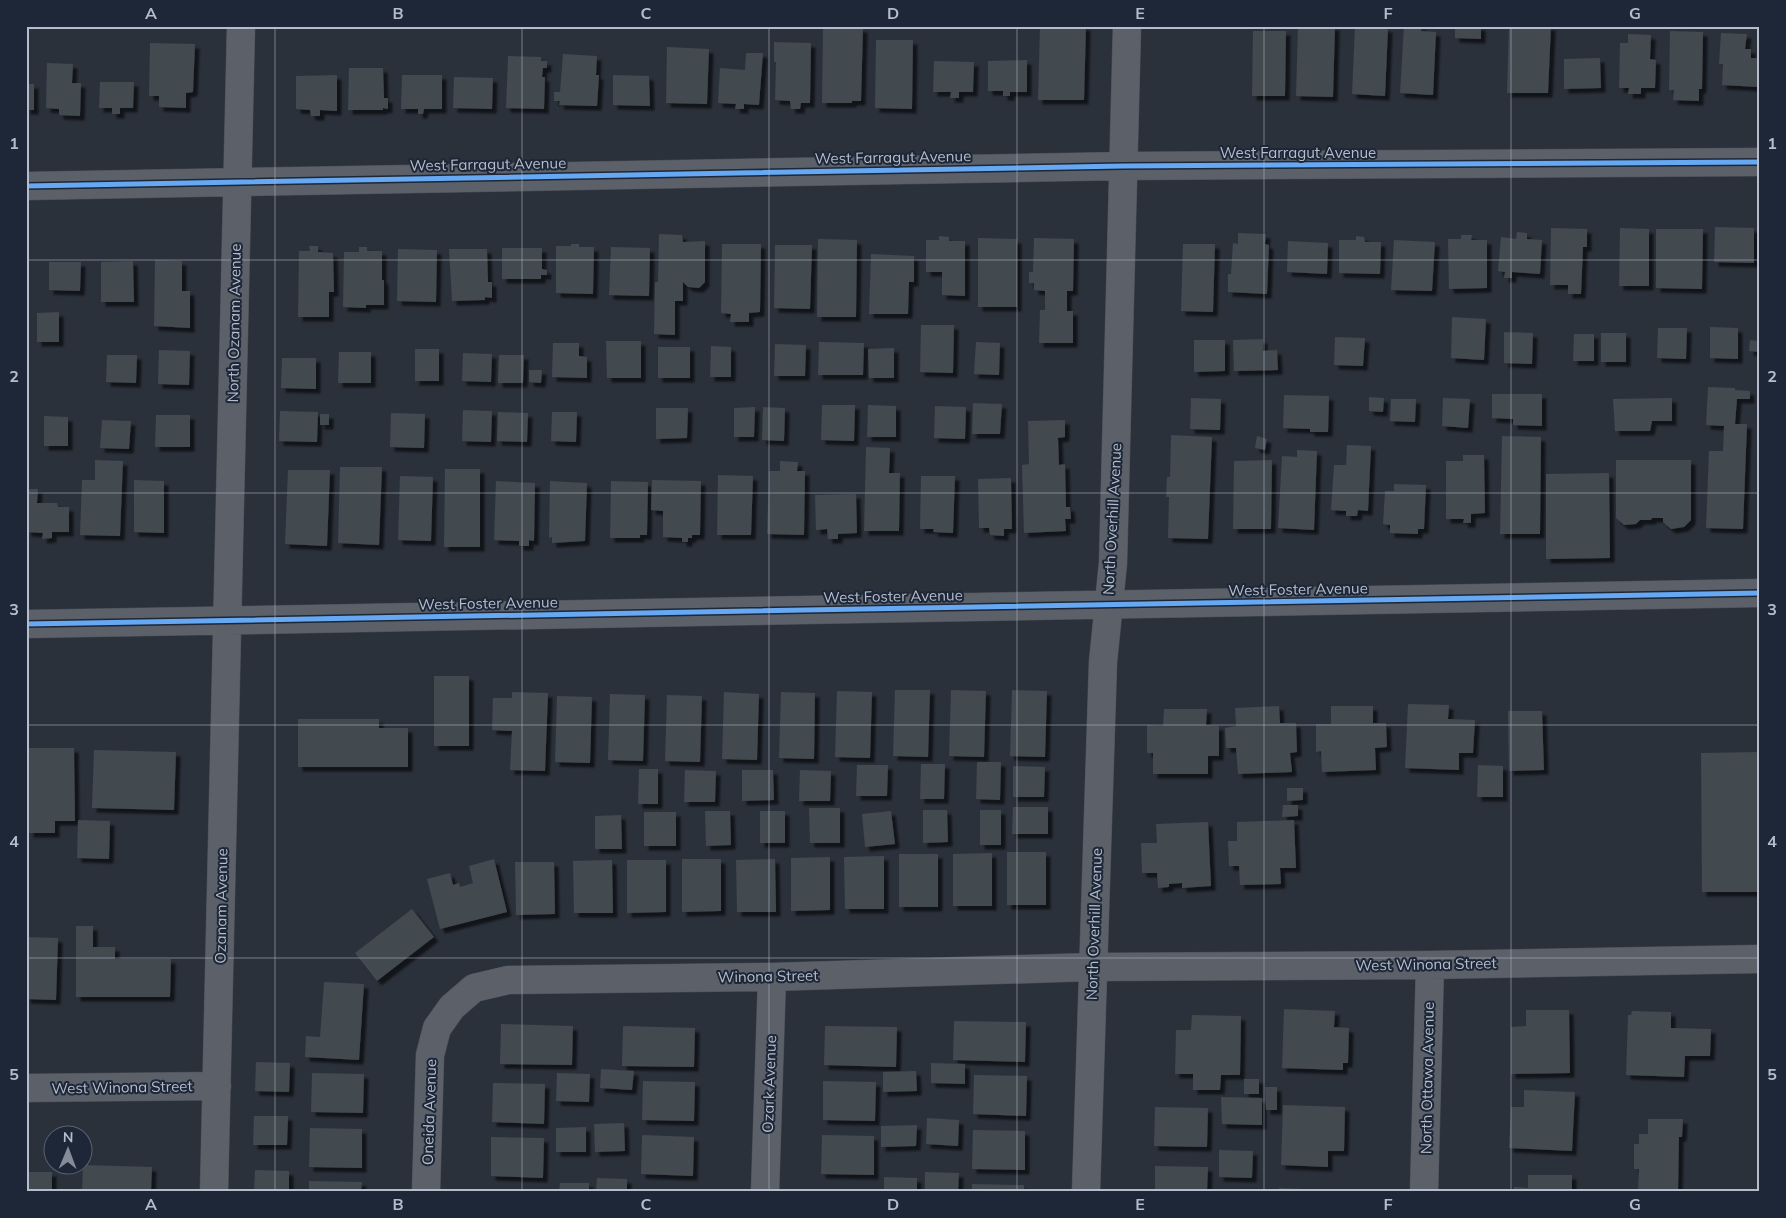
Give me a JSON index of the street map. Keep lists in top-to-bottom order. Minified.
{"streets":{"street":["West Farragut Avenue","North Ozanam Avenue","North Overhill Avenue","West Foster Avenue","Ozanam Avenue","West Winona Street","Winona Street","North Ottawa Avenue","Ozark Avenue","Oneida Avenue"]},"crossings":[["West Farragut Avenue","North Ozanam Avenue"],["West Farragut Avenue","North Overhill Avenue"],["North Ozanam Avenue","West Foster Avenue"],["North Ozanam Avenue","Ozanam Avenue"],["North Overhill Avenue","West Foster Avenue"],["North Overhill Avenue","West Winona Street"],["North Overhill Avenue","Winona Street"],["West Foster Avenue","Ozanam Avenue"],["Ozanam Avenue","West Winona Street"],["West Winona Street","Winona Street"],["West Winona Street","North Ottawa Avenue"],["Winona Street","Ozark Avenue"],["Winona Street","Oneida Avenue"]],"north":"top","grid":{"columns":["A","B","C","D","E","F","G"],"rows":["1","2","3","4","5"]}}
